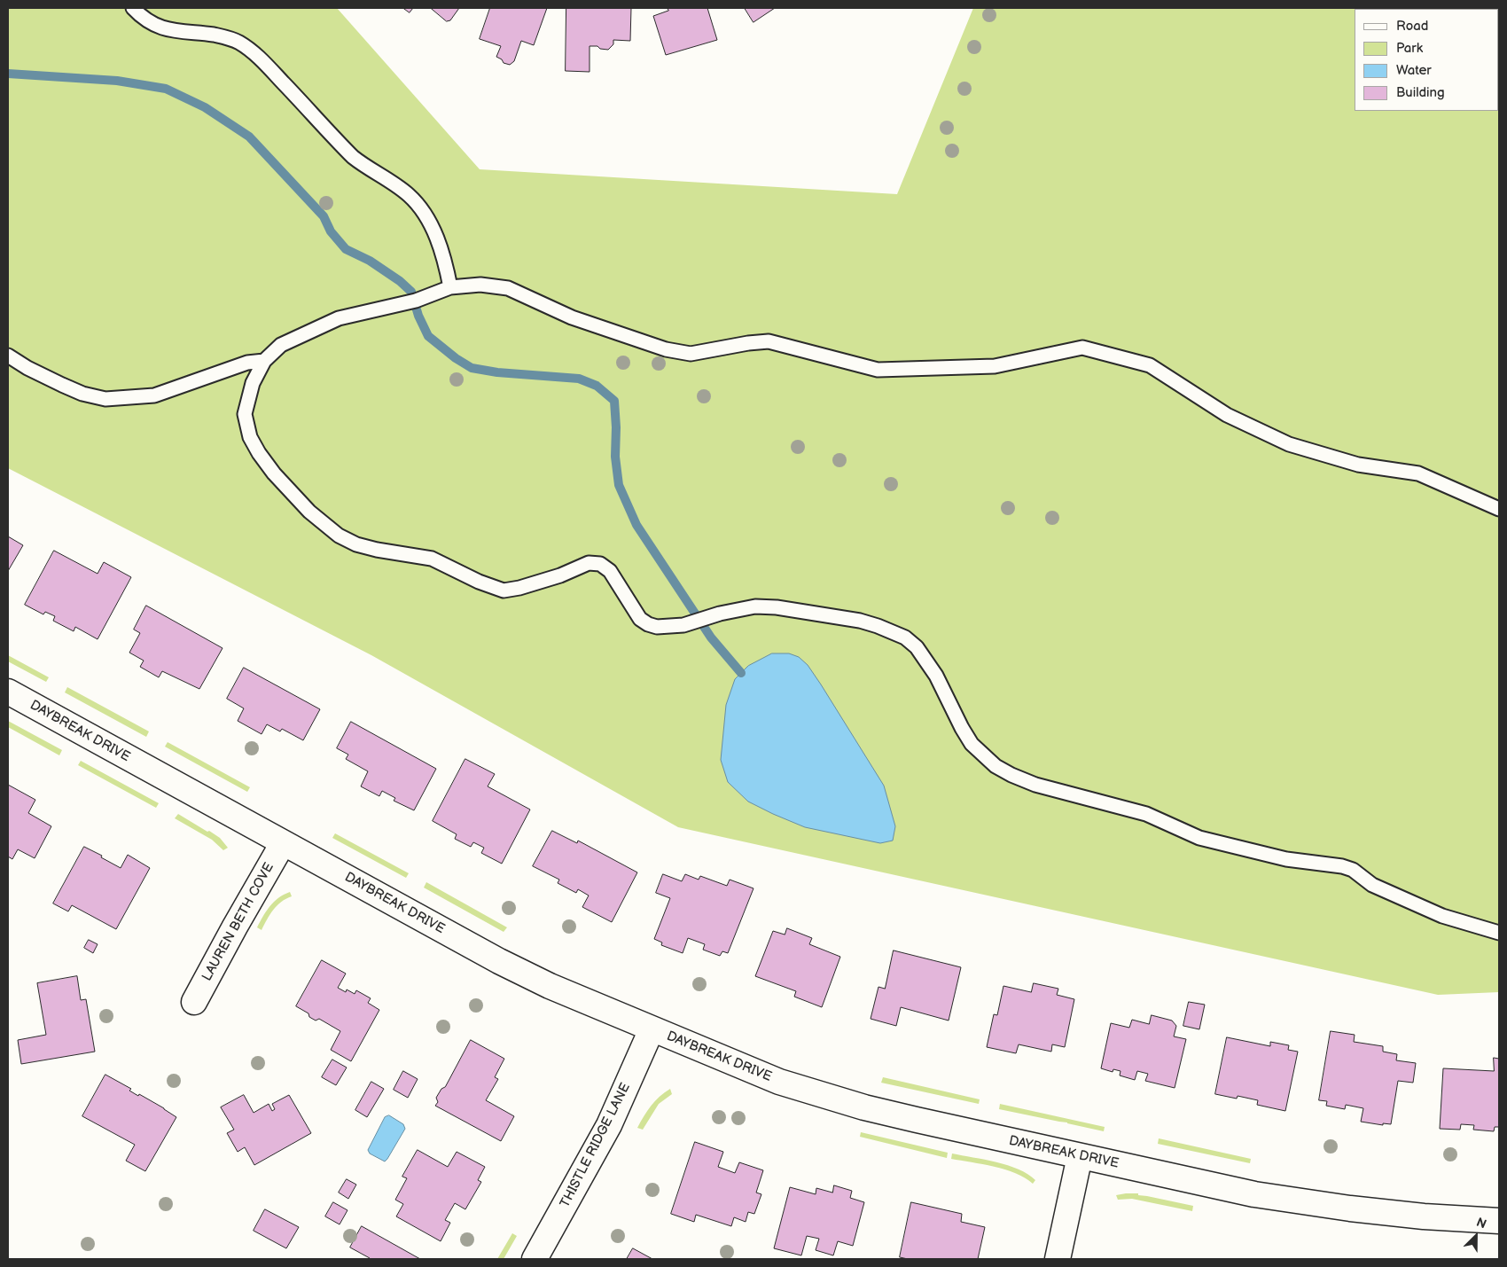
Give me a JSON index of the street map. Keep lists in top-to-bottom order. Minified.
{"streets":{"street":["DAYBREAK DRIVE","LAUREN BETH COVE","THISTLE RIDGE LANE"]},"crossings":[["DAYBREAK DRIVE","LAUREN BETH COVE"],["DAYBREAK DRIVE","THISTLE RIDGE LANE"]],"legend":["Road","Park","Water","Building"],"north":"top right"}
